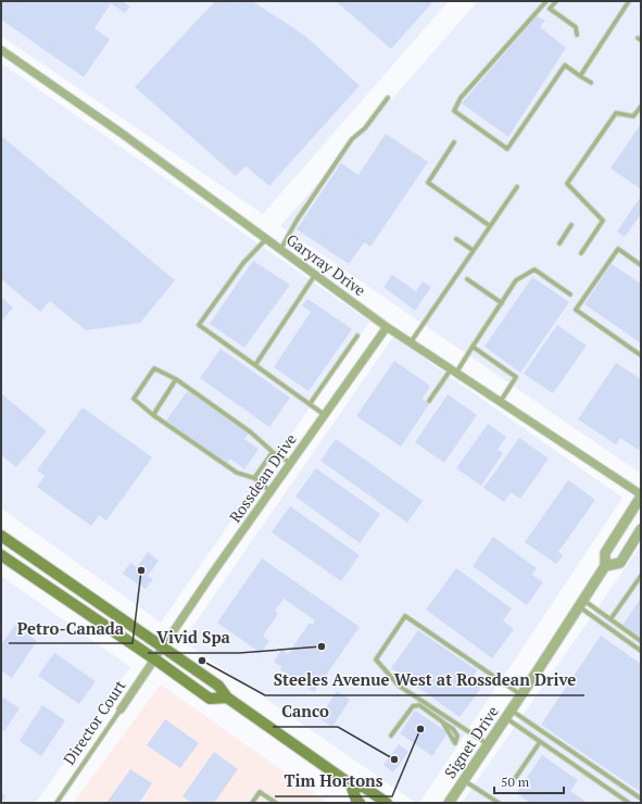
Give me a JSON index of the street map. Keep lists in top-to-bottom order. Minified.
{"streets":{"street":["Garyray Drive","Rossdean Drive","Director Court","Signet Drive"]},"crossings":[["Garyray Drive","Rossdean Drive"],["Garyray Drive","Signet Drive"],["Rossdean Drive","Director Court"]],"places":["Petro-Canada","Vivid Spa","Steeles Avenue West at Rossdean Drive","Tim Hortons","Canco"],"scale_bar":"50 m"}
